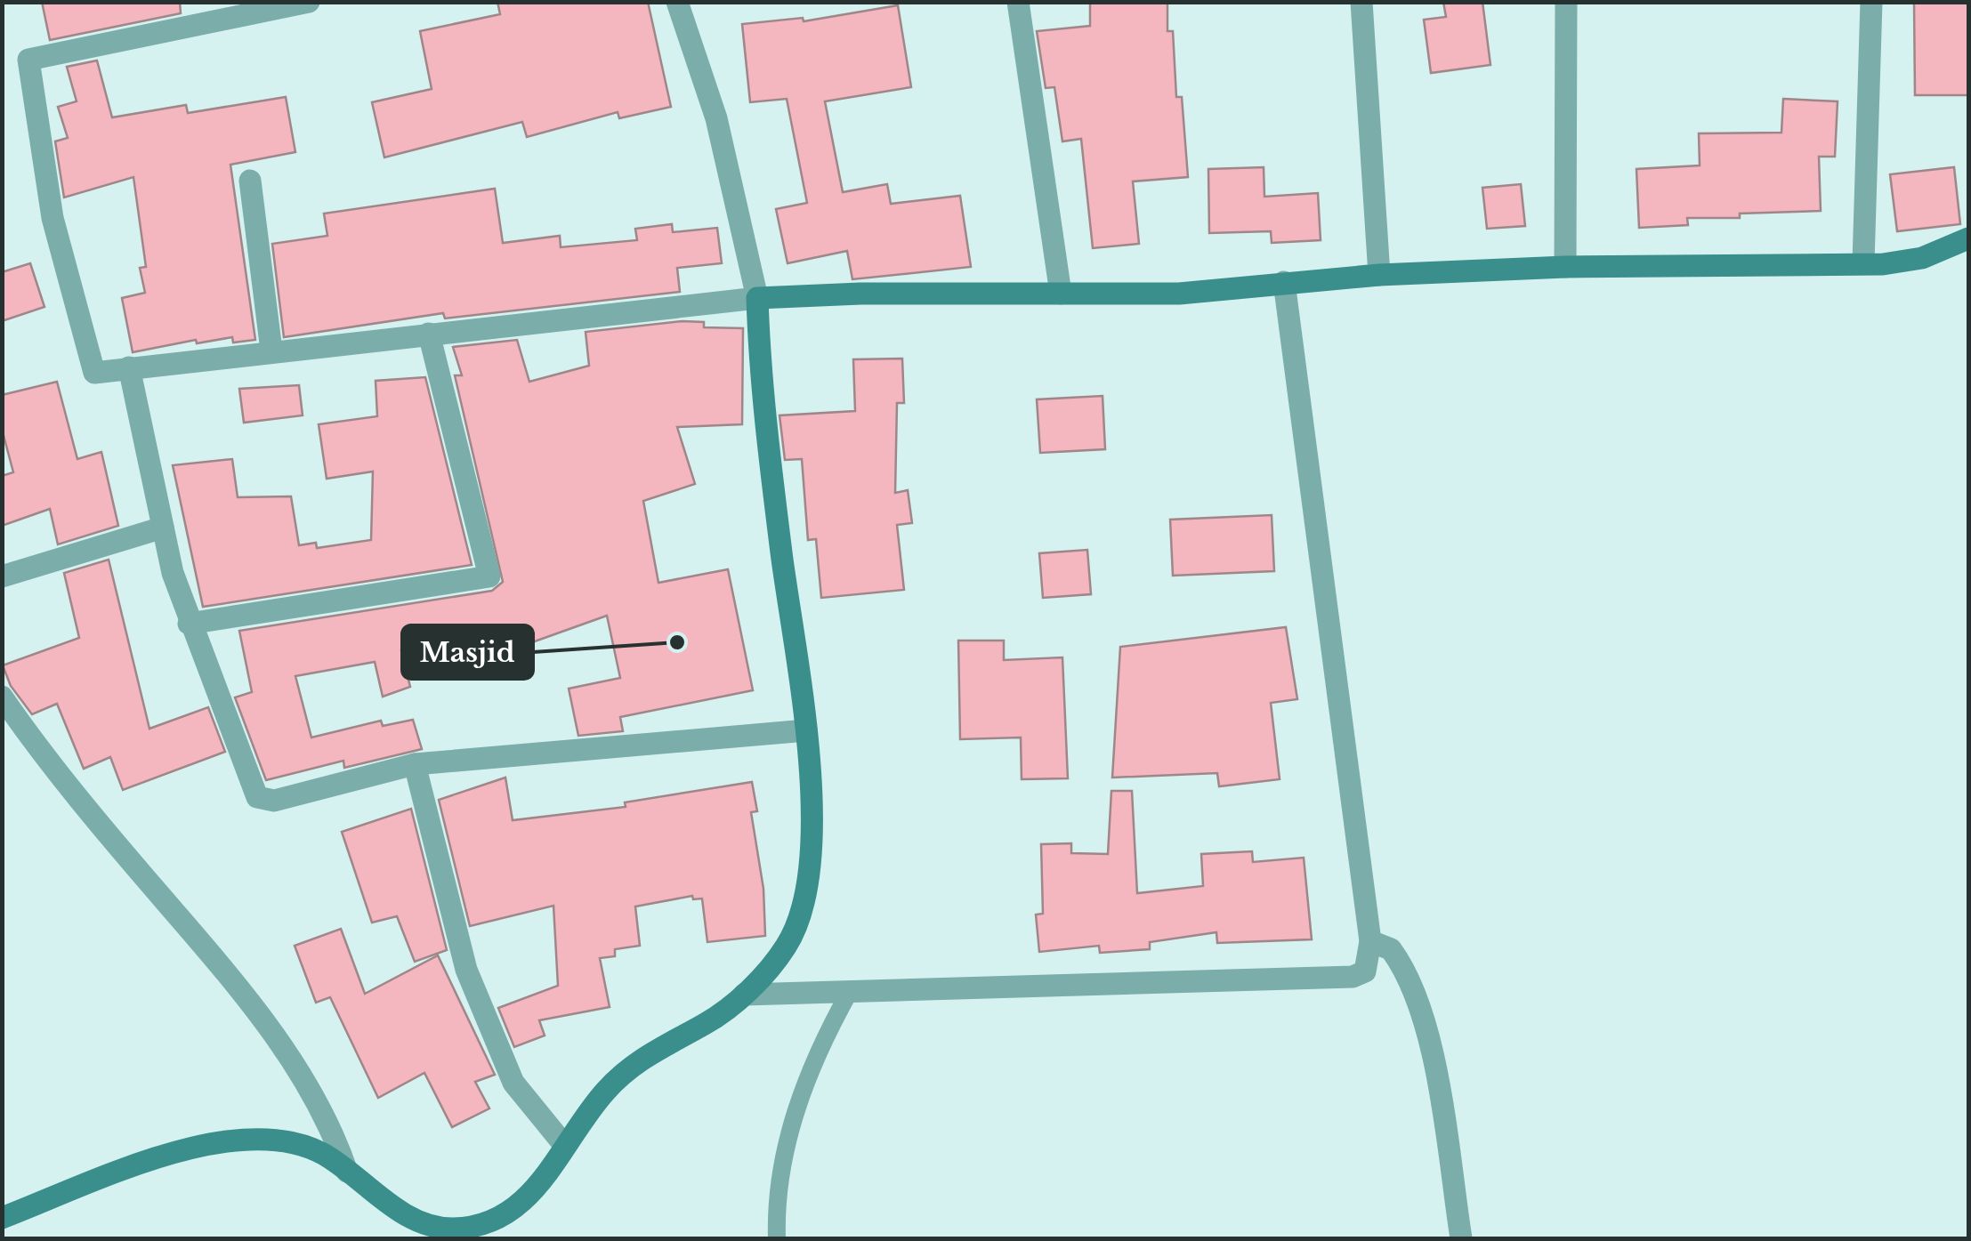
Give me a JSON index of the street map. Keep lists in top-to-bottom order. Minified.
{"places":["Masjid"]}
